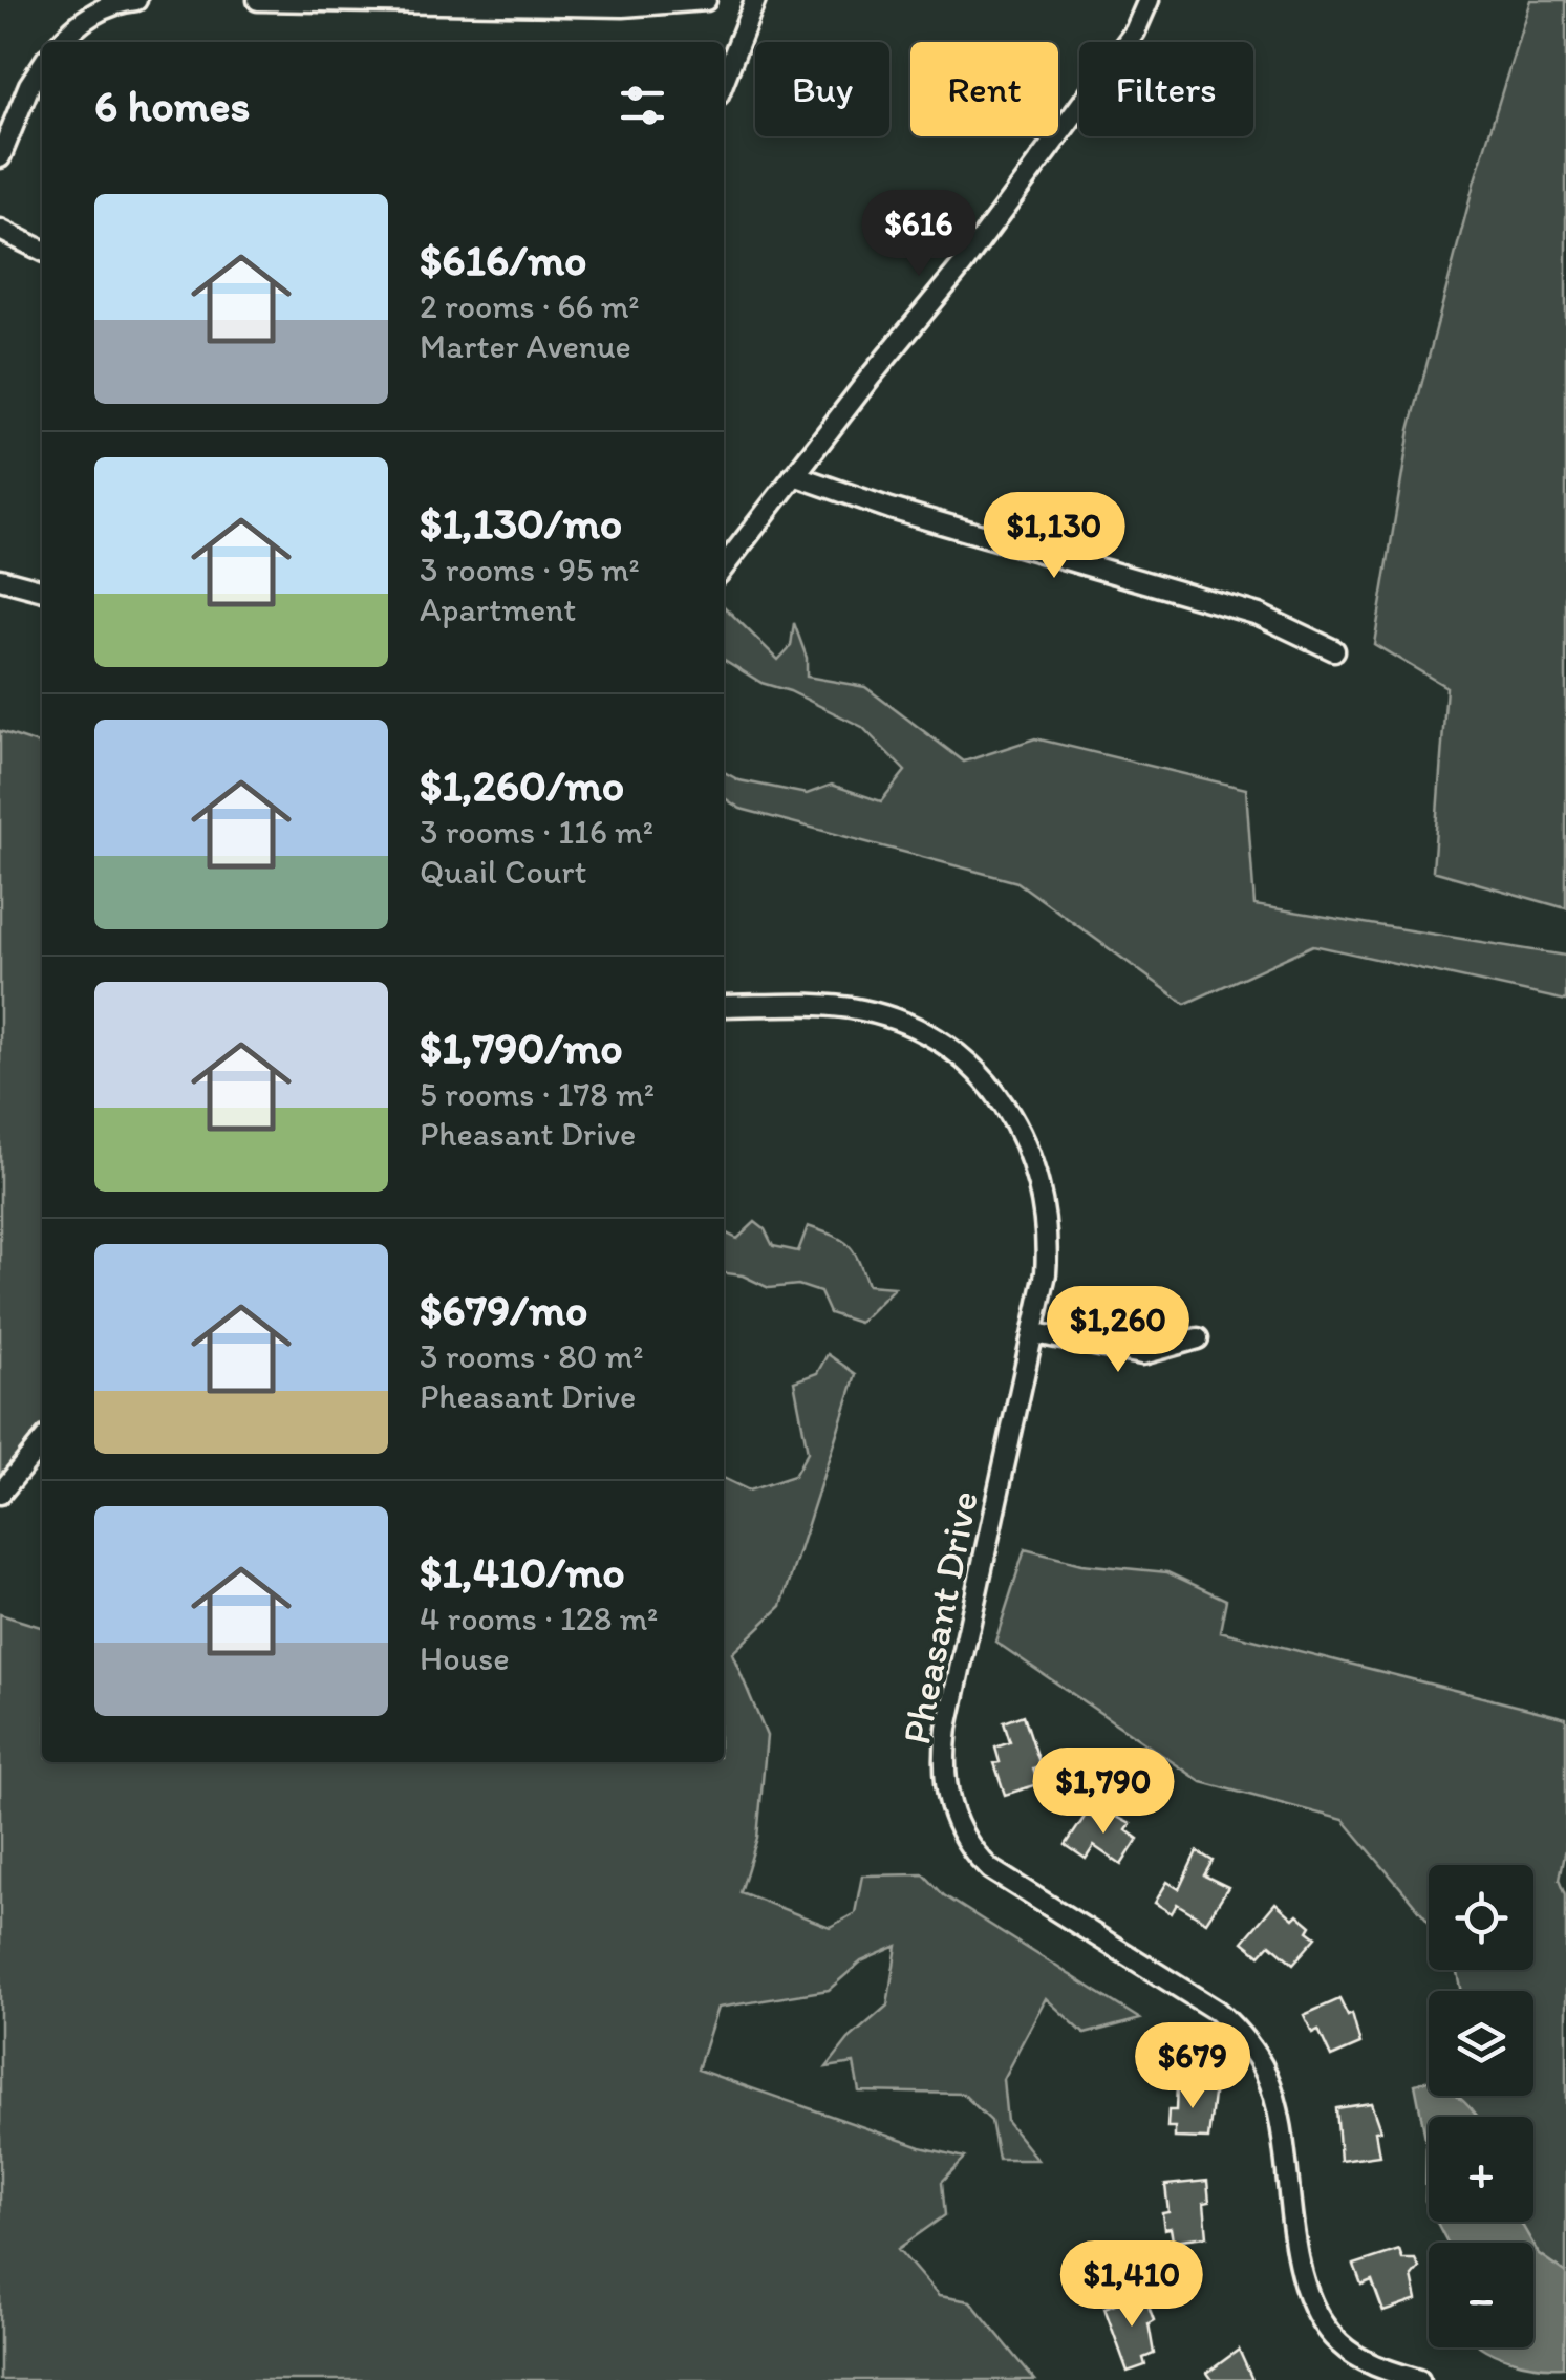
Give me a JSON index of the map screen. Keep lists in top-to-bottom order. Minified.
{"streets":{"street":["Pheasant Drive"]},"page":{"chip":["Buy","Rent","Filters"],"heading":"6 homes","list":[{"name":"$616/mo","note":"2 rooms · 66 m² · Marter Avenue"},{"name":"$1,130/mo","note":"3 rooms · 95 m² · Apartment"},{"name":"$1,260/mo","note":"3 rooms · 116 m² · Quail Court"},{"name":"$1,790/mo","note":"5 rooms · 178 m² · Pheasant Drive"},{"name":"$679/mo","note":"3 rooms · 80 m² · Pheasant Drive"},{"name":"$1,410/mo","note":"4 rooms · 128 m² · House"}],"price":["$616","$1,130","$1,260","$1,790","$679","$1,410"],"map_buttons":["+","−"]}}
